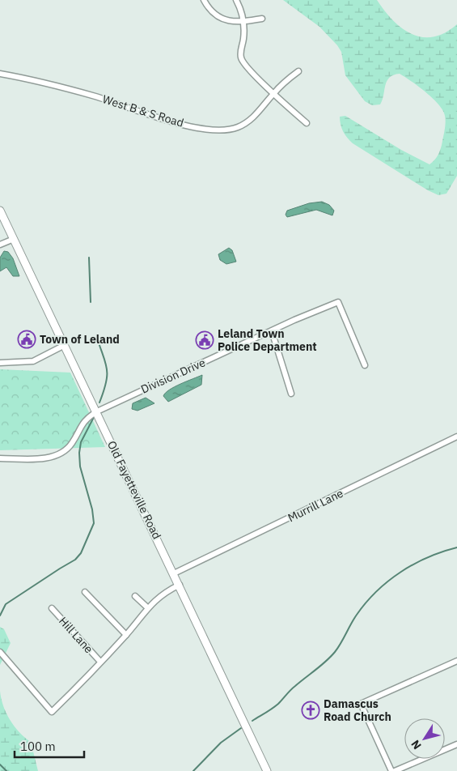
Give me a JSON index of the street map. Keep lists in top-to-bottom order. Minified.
{"streets":{"street":["West B & S Road","Division Drive","Old Fayetteville Road","Murrill Lane","Hill Lane"]},"crossings":[["Division Drive","Old Fayetteville Road"],["Old Fayetteville Road","Murrill Lane"]],"places":{"public building":["Town of Leland","Leland Town Police Department"],"church":["Damascus Road Church"]},"scale_bar":"100 m","north":"bottom left"}
